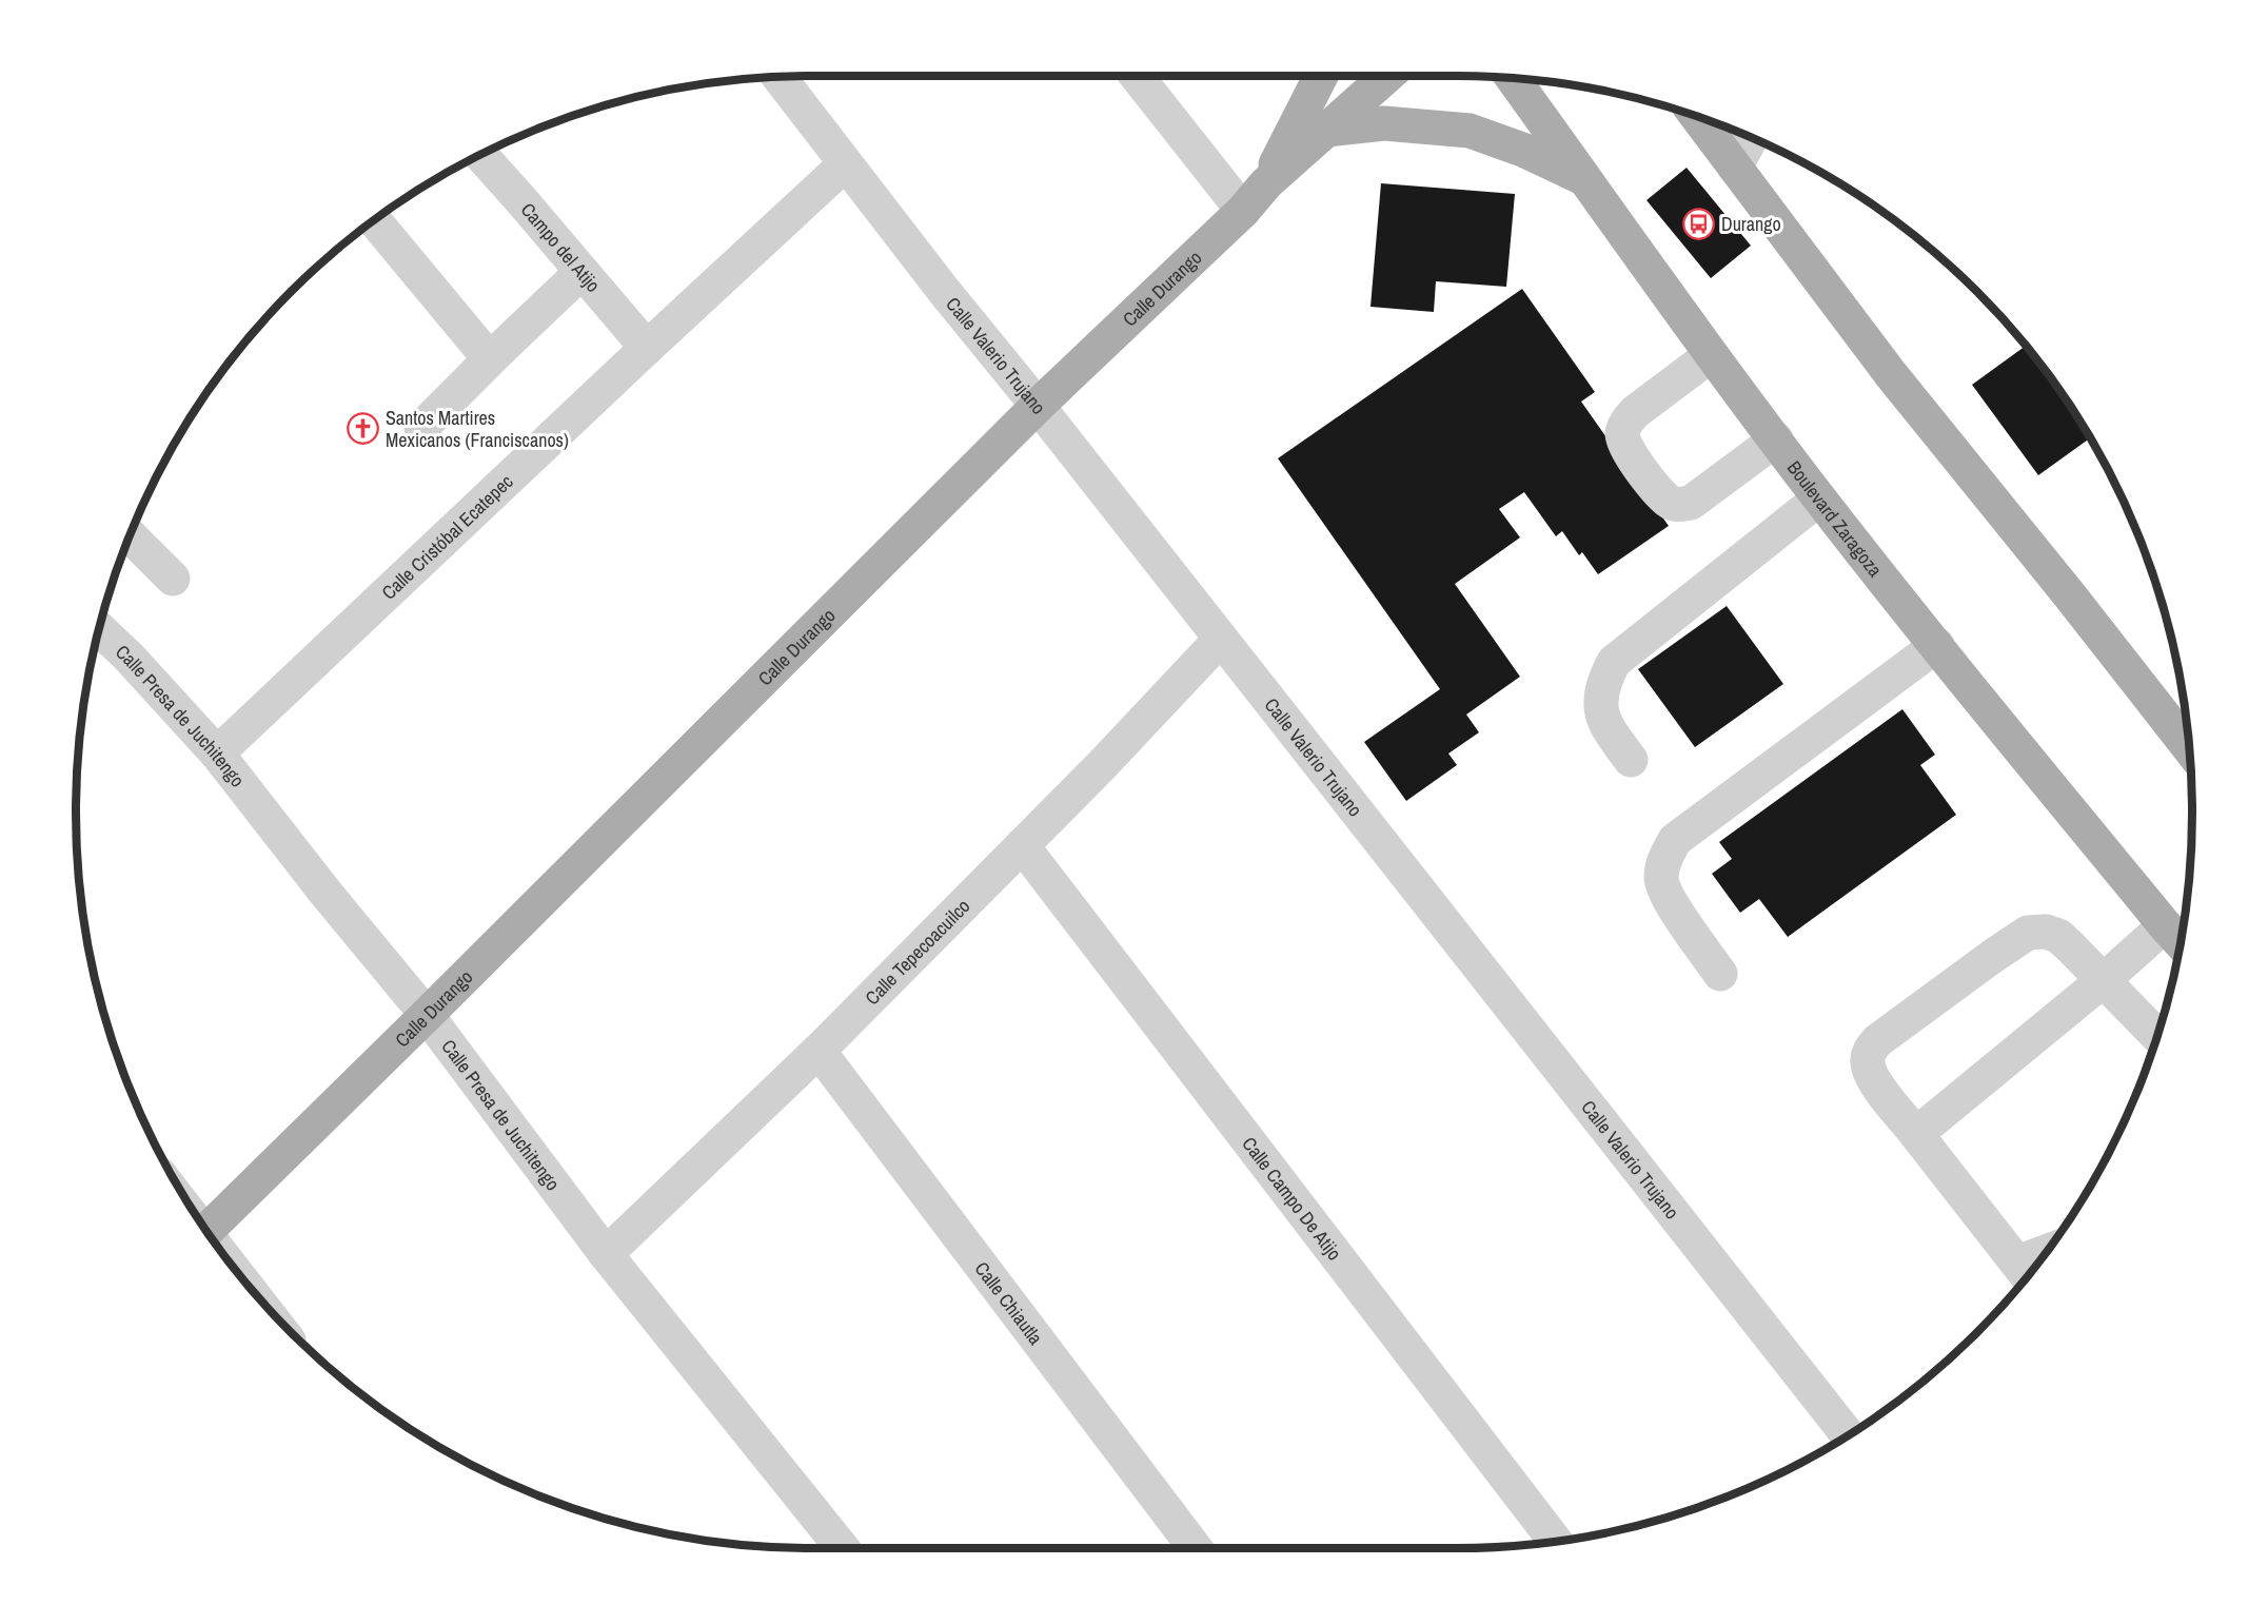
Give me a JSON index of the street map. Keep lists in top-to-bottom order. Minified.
{"streets":{"main road":["Calle Durango","Boulevard Zaragoza"],"street":["Campo del Atijo","Calle Valerio Trujano","Calle Cristóbal Ecatepec","Calle Presa de Juchitengo","Calle Tepecoacuilco","Calle Campo De Atijo","Calle Chiautla"]},"crossings":[["Campo del Atijo","Calle Cristóbal Ecatepec"],["Calle Durango","Calle Valerio Trujano"],["Calle Durango","Calle Presa de Juchitengo"],["Calle Valerio Trujano","Calle Cristóbal Ecatepec"],["Calle Valerio Trujano","Calle Tepecoacuilco"],["Calle Cristóbal Ecatepec","Calle Presa de Juchitengo"],["Calle Presa de Juchitengo","Calle Tepecoacuilco"],["Calle Tepecoacuilco","Calle Campo De Atijo"],["Calle Tepecoacuilco","Calle Chiautla"]],"places":{"bus stop":["Durango"],"church":["Santos Martires Mexicanos (Franciscanos)"]}}
